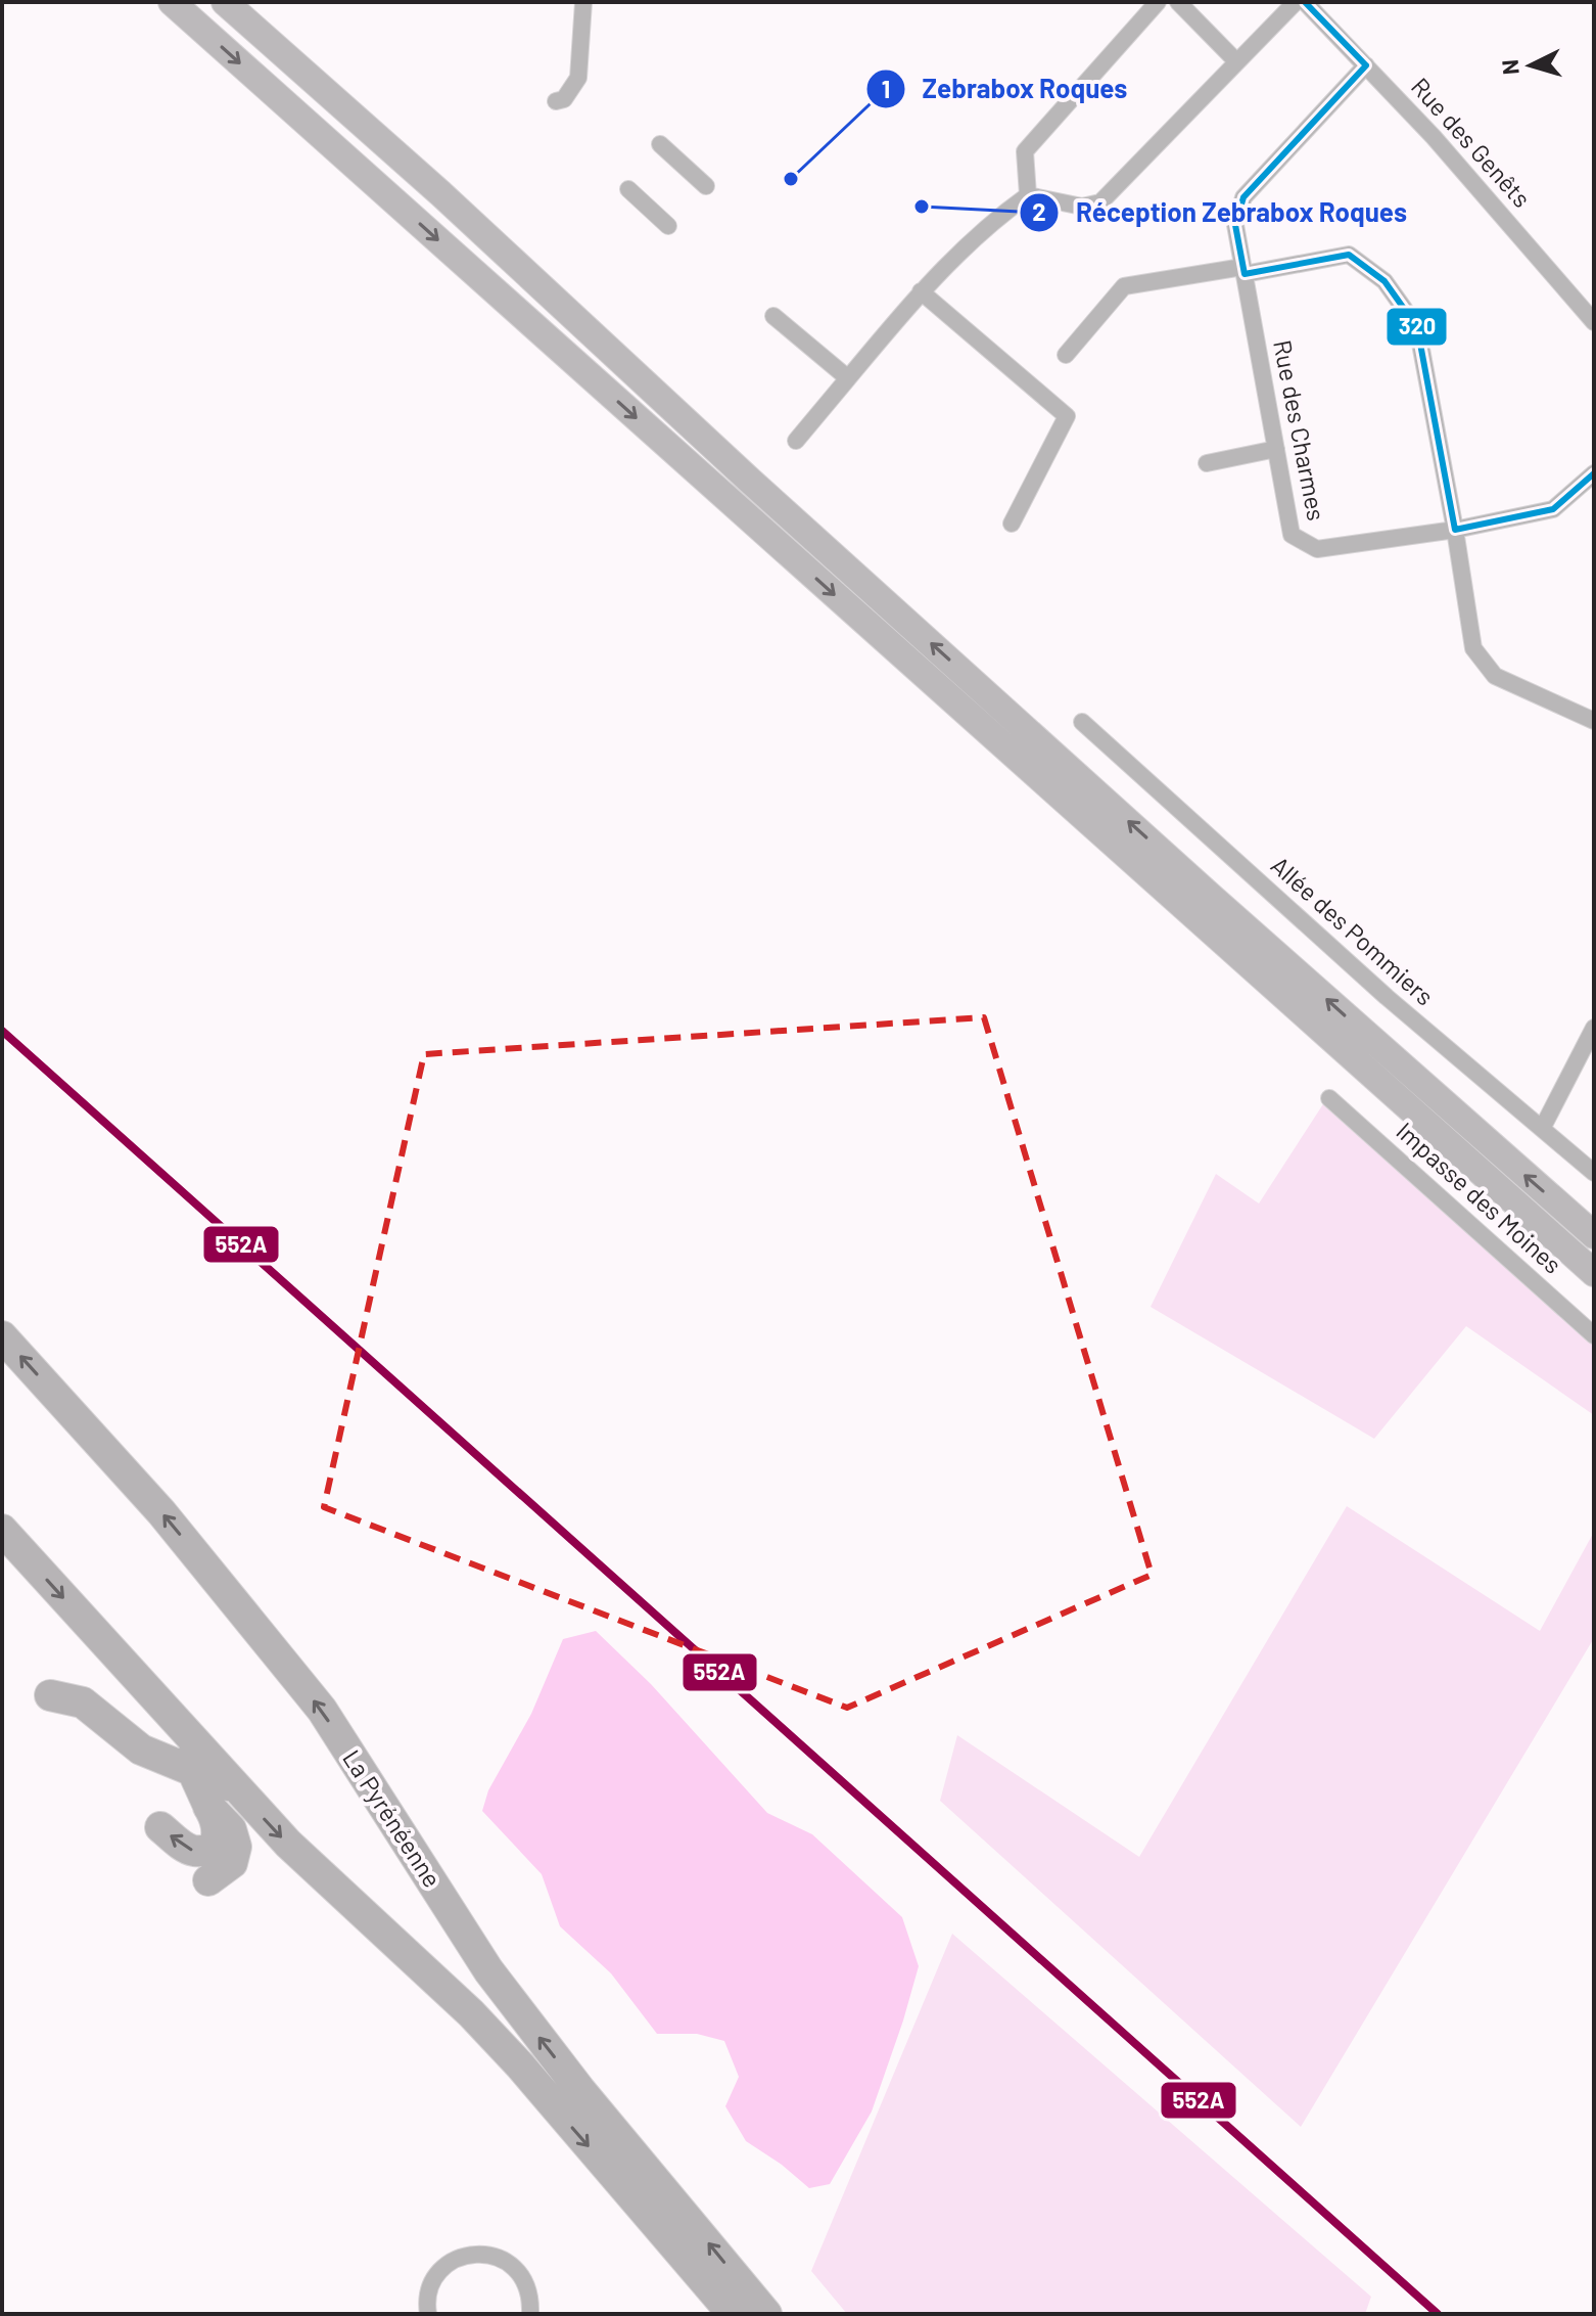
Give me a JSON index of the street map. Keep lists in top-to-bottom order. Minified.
{"streets":{"highway":["La Pyrénéenne"],"street":["Rue des Genêts","Rue des Charmes","Allée des Pommiers","Impasse des Moines"]},"crossings":[["Rue des Genêts","Rue des Charmes"]],"places":["Zebrabox Roques","Réception Zebrabox Roques"],"lines":["transit line 320","transit line 552A"],"north":"left"}
